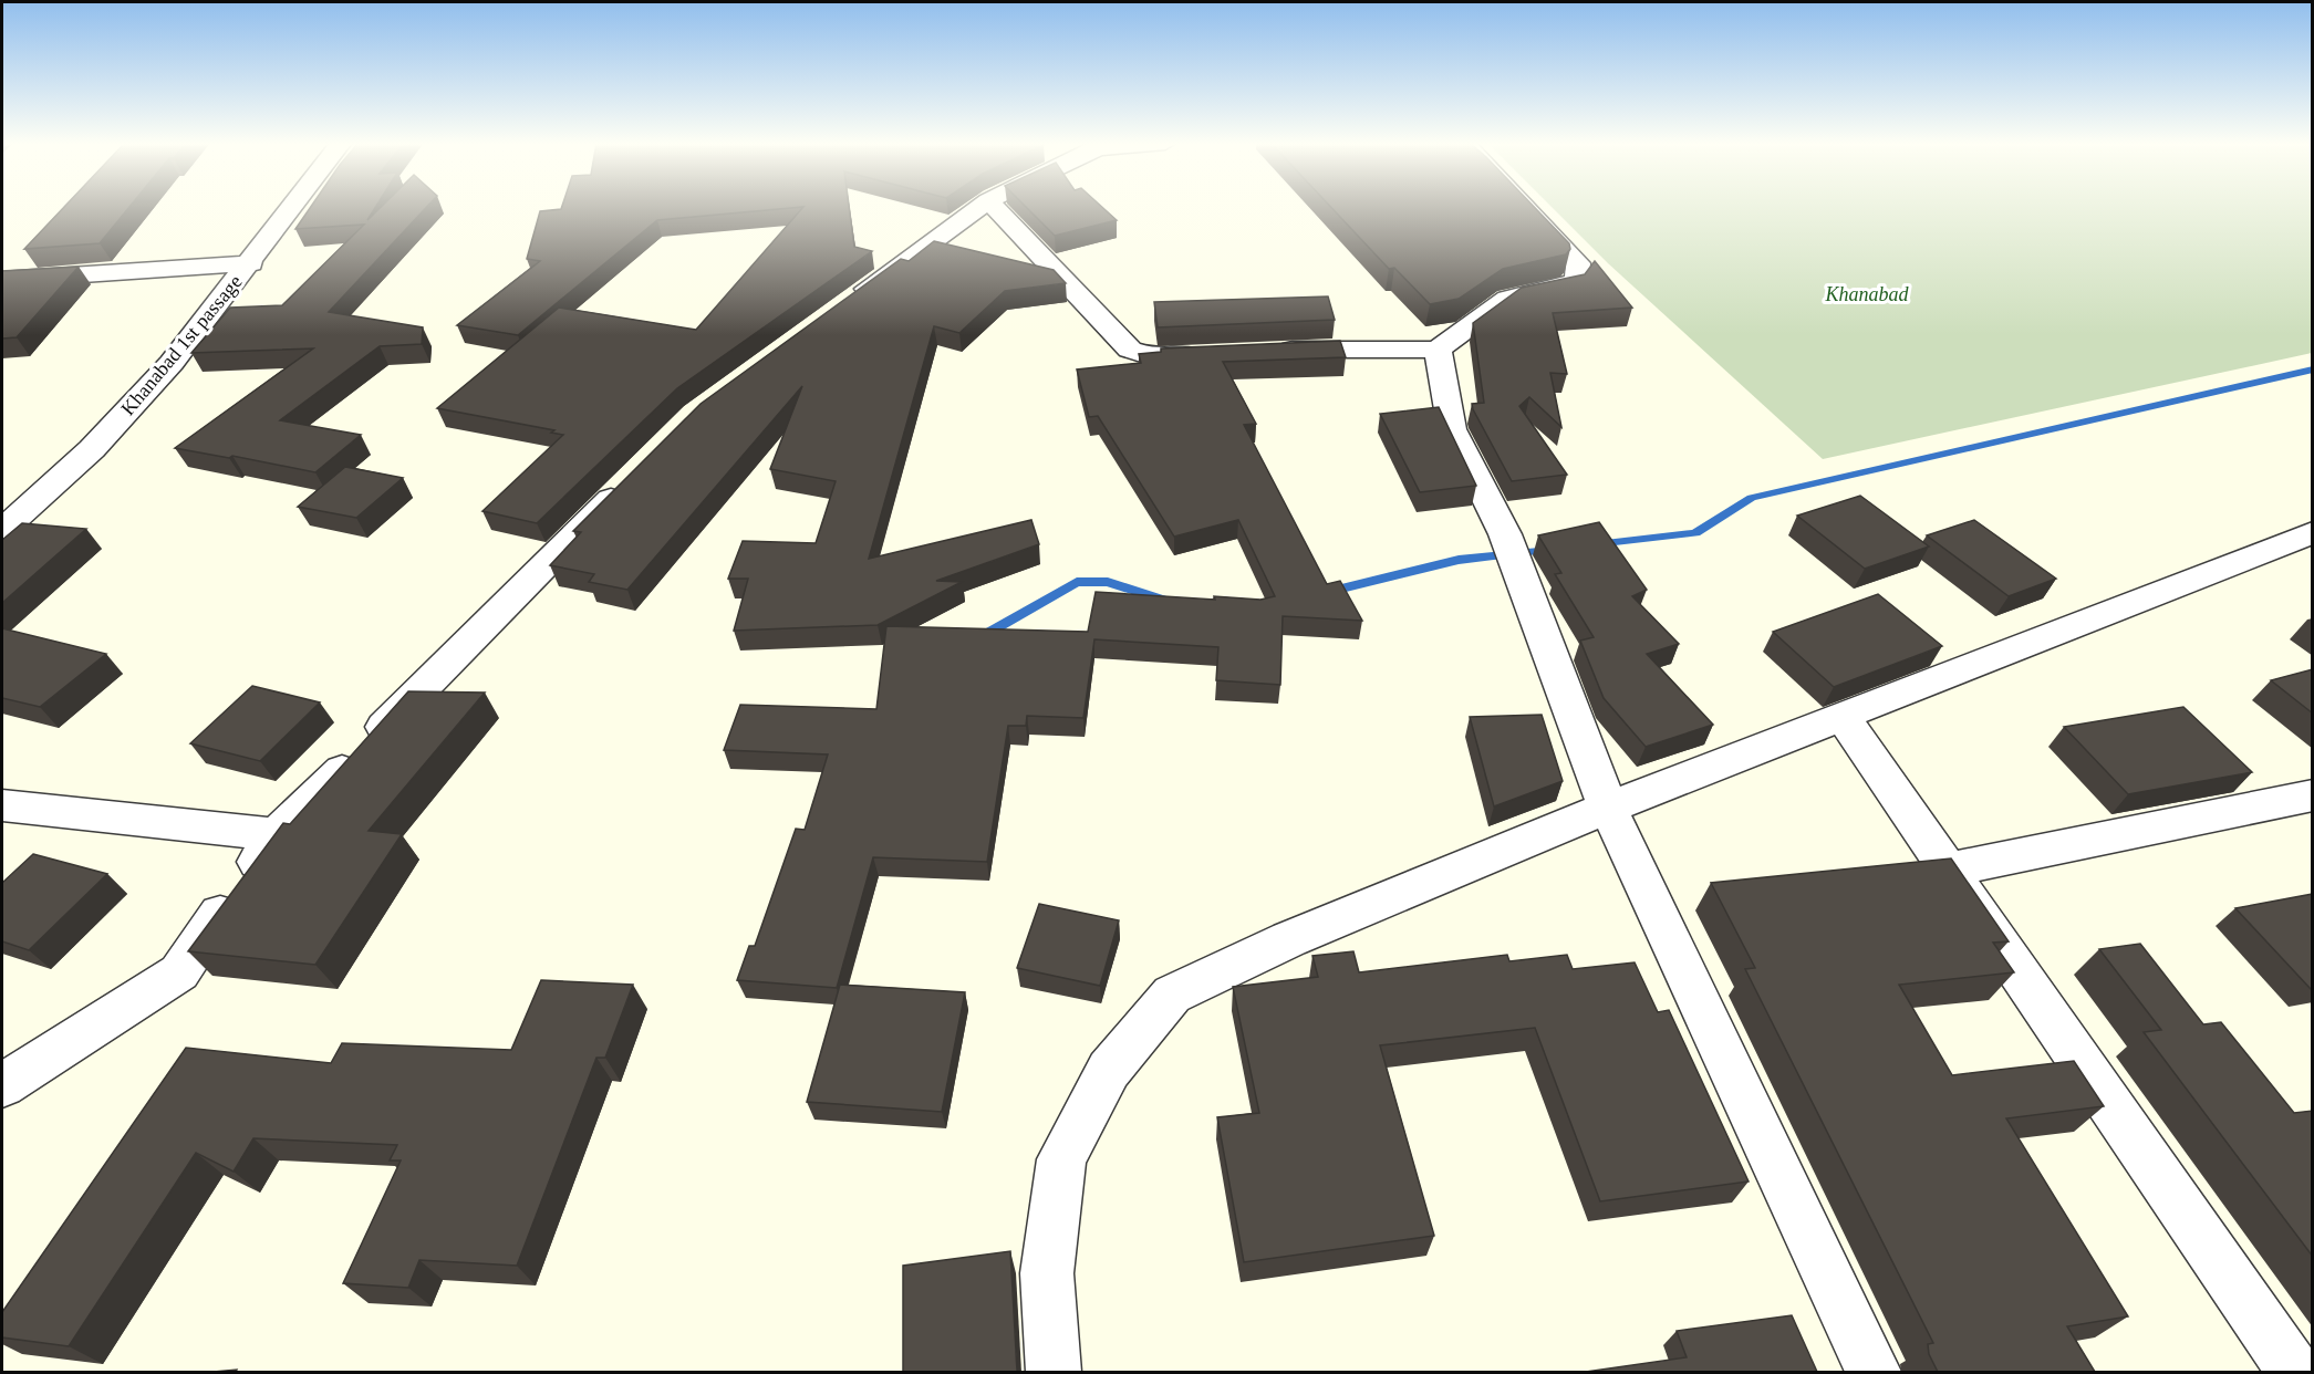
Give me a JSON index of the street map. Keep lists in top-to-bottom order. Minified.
{"streets":{"street":["Khanabad 1st passage"]},"parks":["Khanabad"]}
